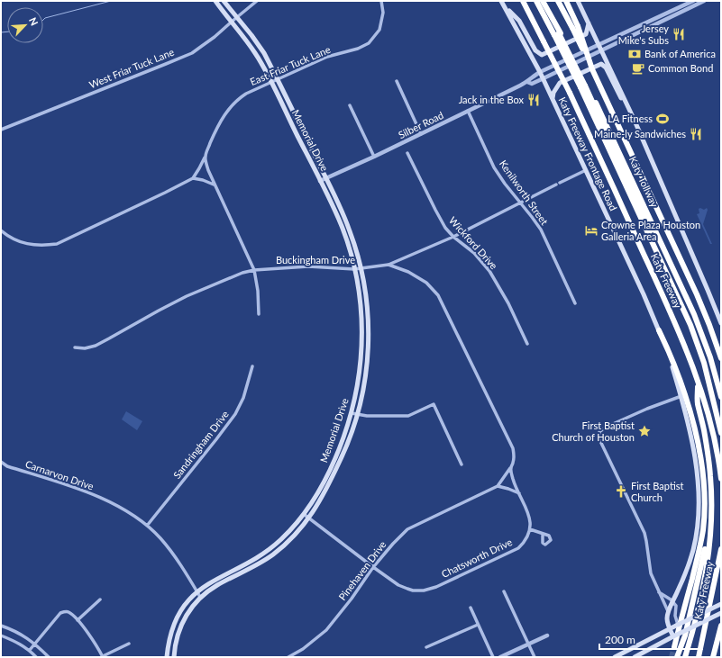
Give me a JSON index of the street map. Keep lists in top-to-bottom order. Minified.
{"streets":{"highway":["Katy Tollway","Katy Freeway"],"main road":["Memorial Drive","Katy Freeway Frontage Road"],"street":["East Friar Tuck Lane","West Friar Tuck Lane","Silber Road","Kenilworth Street","Wickford Drive","Buckingham Drive","Sandringham Drive","Carnarvon Drive","Chatsworth Drive","Pinehaven Drive"]},"crossings":[["East Friar Tuck Lane","Memorial Drive"],["West Friar Tuck Lane","Memorial Drive"],["Silber Road","Memorial Drive"],["Silber Road","Katy Freeway Frontage Road"],["Silber Road","Kenilworth Street"],["Memorial Drive","Buckingham Drive"],["Memorial Drive","Carnarvon Drive"],["Memorial Drive","Chatsworth Drive"],["Kenilworth Street","Buckingham Drive"],["Wickford Drive","Buckingham Drive"],["Sandringham Drive","Carnarvon Drive"],["Chatsworth Drive","Pinehaven Drive"]],"places":{"restaurant":["Jersey Mike's Subs","Jack in the Box","Maine-ly Sandwiches"],"bank":["Bank of America"],"cafe":["Common Bond"],"sports":["LA Fitness"],"hotel":["Crowne Plaza Houston Galleria Area"],"place":["First Baptist Church of Houston"],"church":["First Baptist Church"]},"scale_bar":"200 m","north":"top right"}
